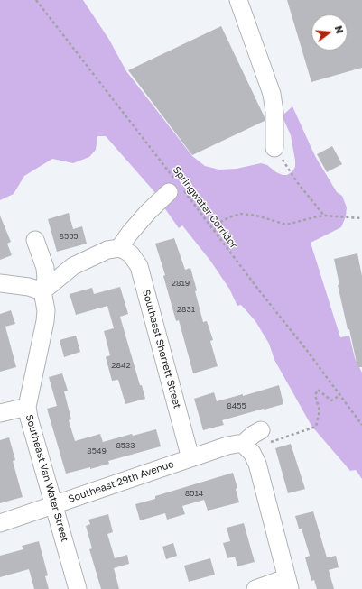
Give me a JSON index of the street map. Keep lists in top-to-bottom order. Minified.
{"streets":{"street":["Southeast Sherrett Street","Southeast Van Water Street","Southeast 29th Avenue"],"path":["Springwater Corridor"]},"crossings":[["Southeast Sherrett Street","Southeast 29th Avenue"],["Southeast Van Water Street","Southeast 29th Avenue"]],"house_numbers":["8555","2819","2831","2842","8455","8533","8549","8514"],"north":"right"}
